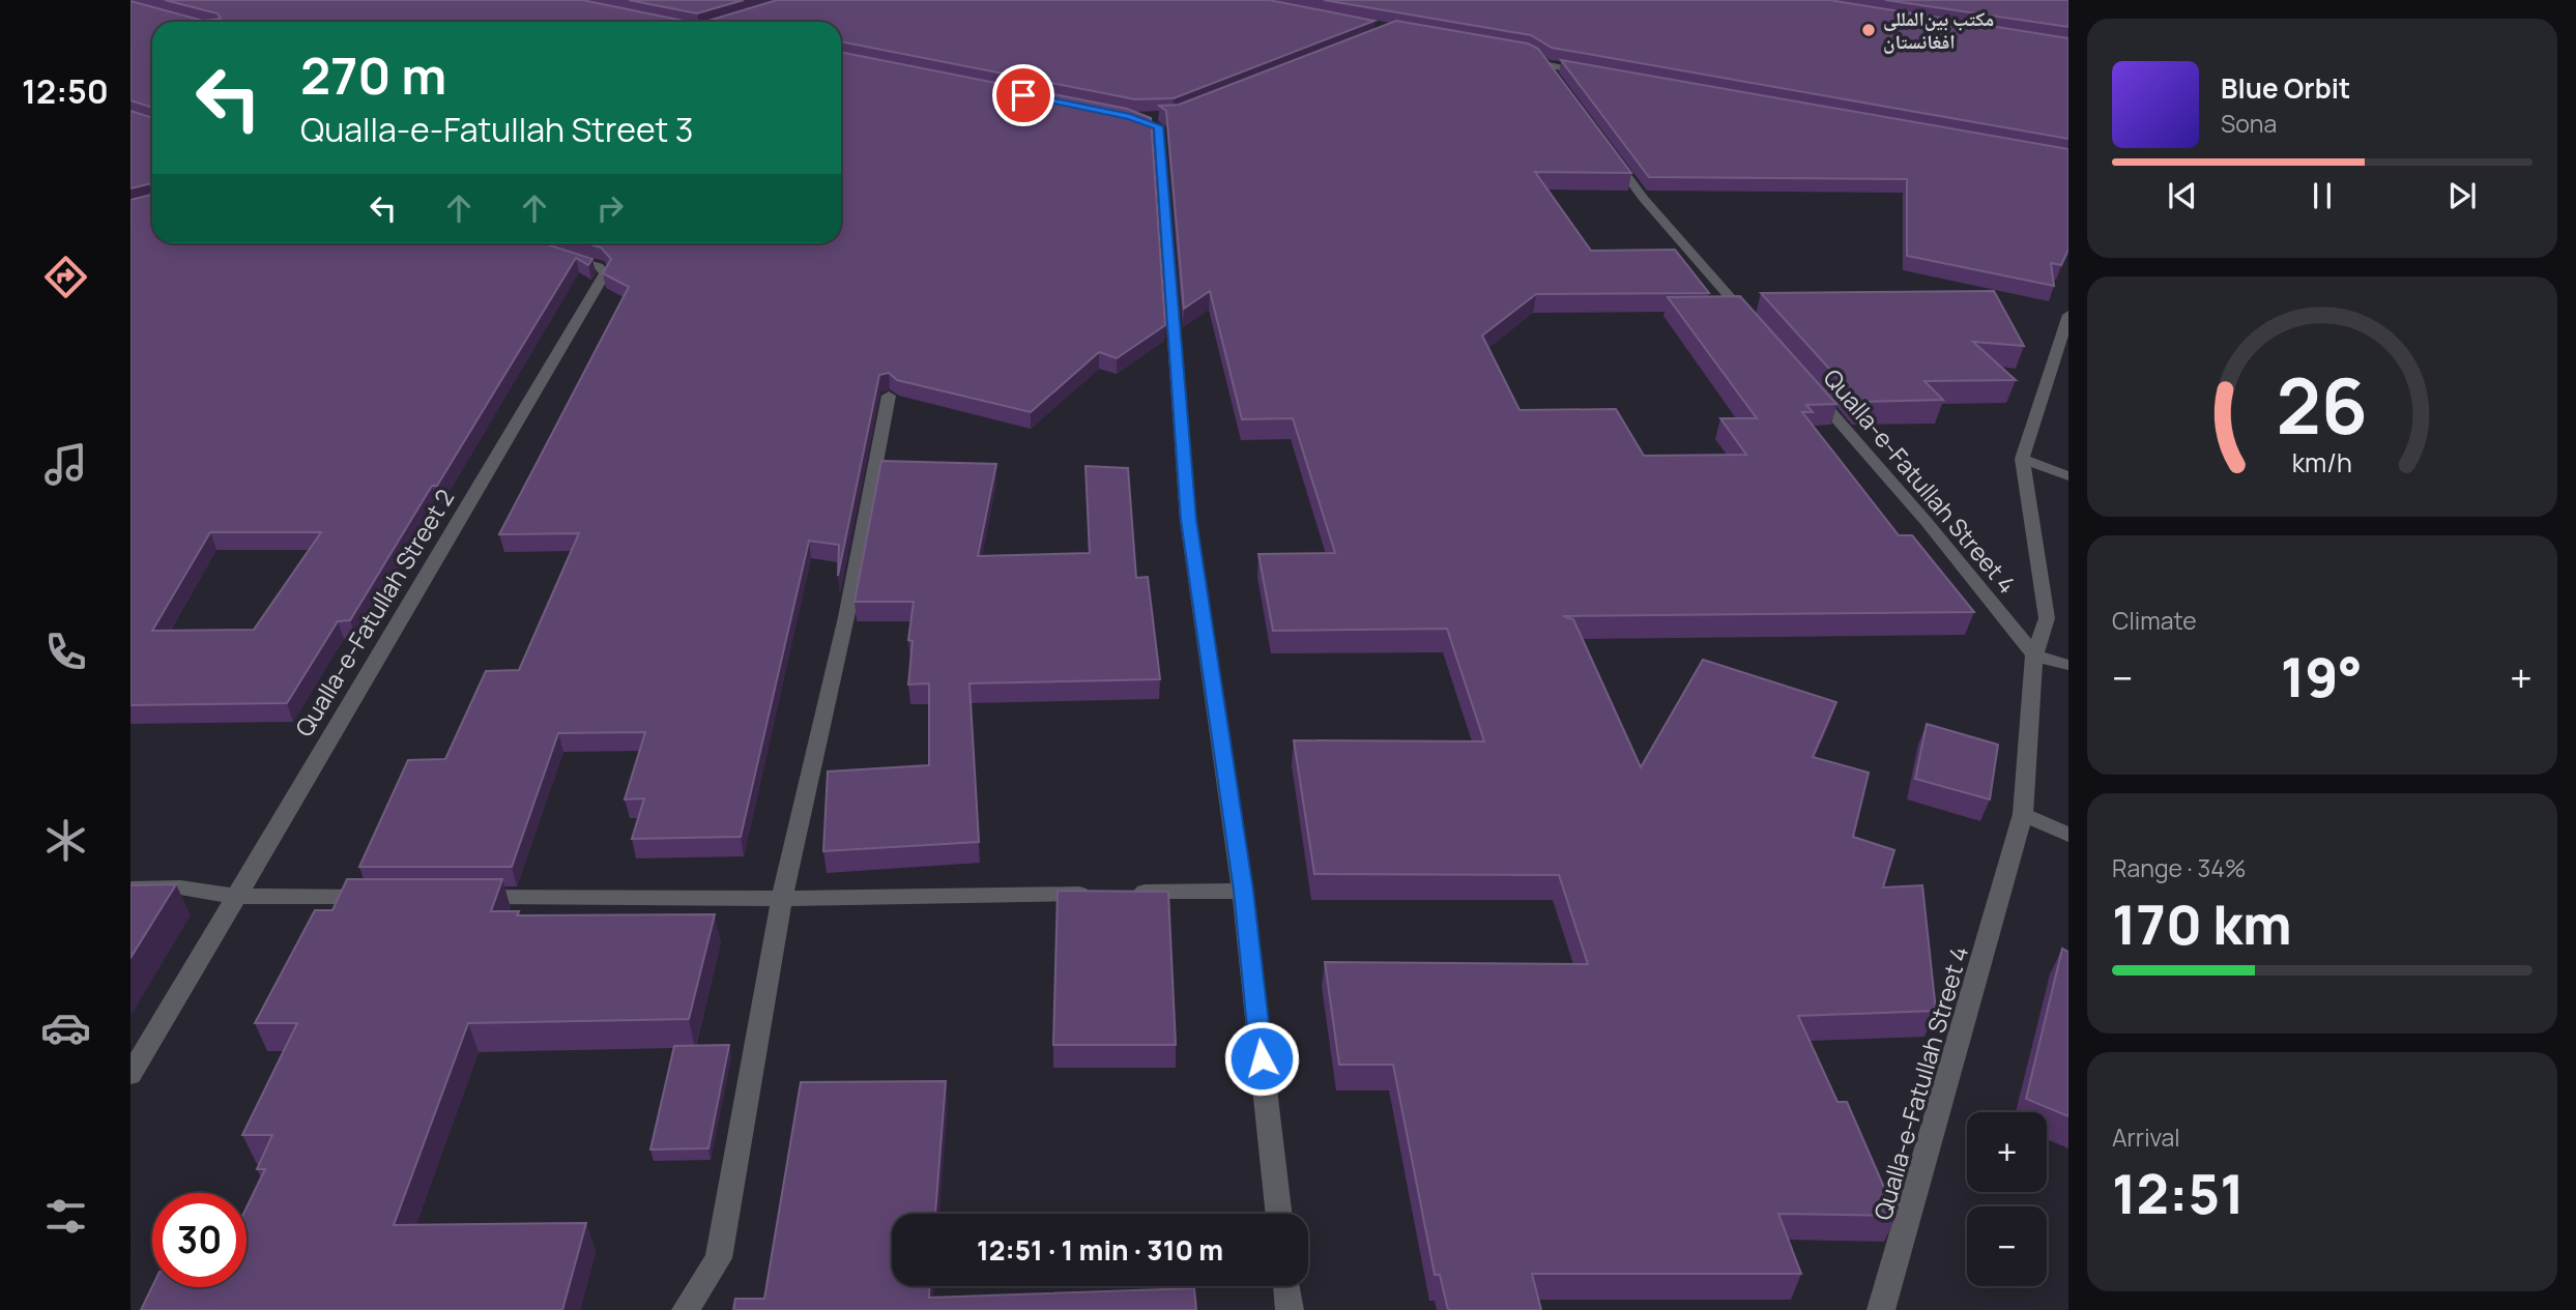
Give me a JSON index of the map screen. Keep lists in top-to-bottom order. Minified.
{"streets":{"street":["Qualla-e-Fatullah Street 4","Qualla-e-Fatullah Street 2"]},"places":["مکتب بین‌المللی افغانستان"],"page":{"tabs":"12:50","turn":["270 m","Qualla-e-Fatullah Street 3"],"song":["Blue Orbit","Sona"],"tile":["Climate",["Range · 34%","170 km"],["Arrival","12:51"]],"heat":["−","19°","+"],"map_buttons":["+","−"],"limit":"30","trip":"12:51 · 1 min · 310 m","gauge":["26","km/h"]}}
